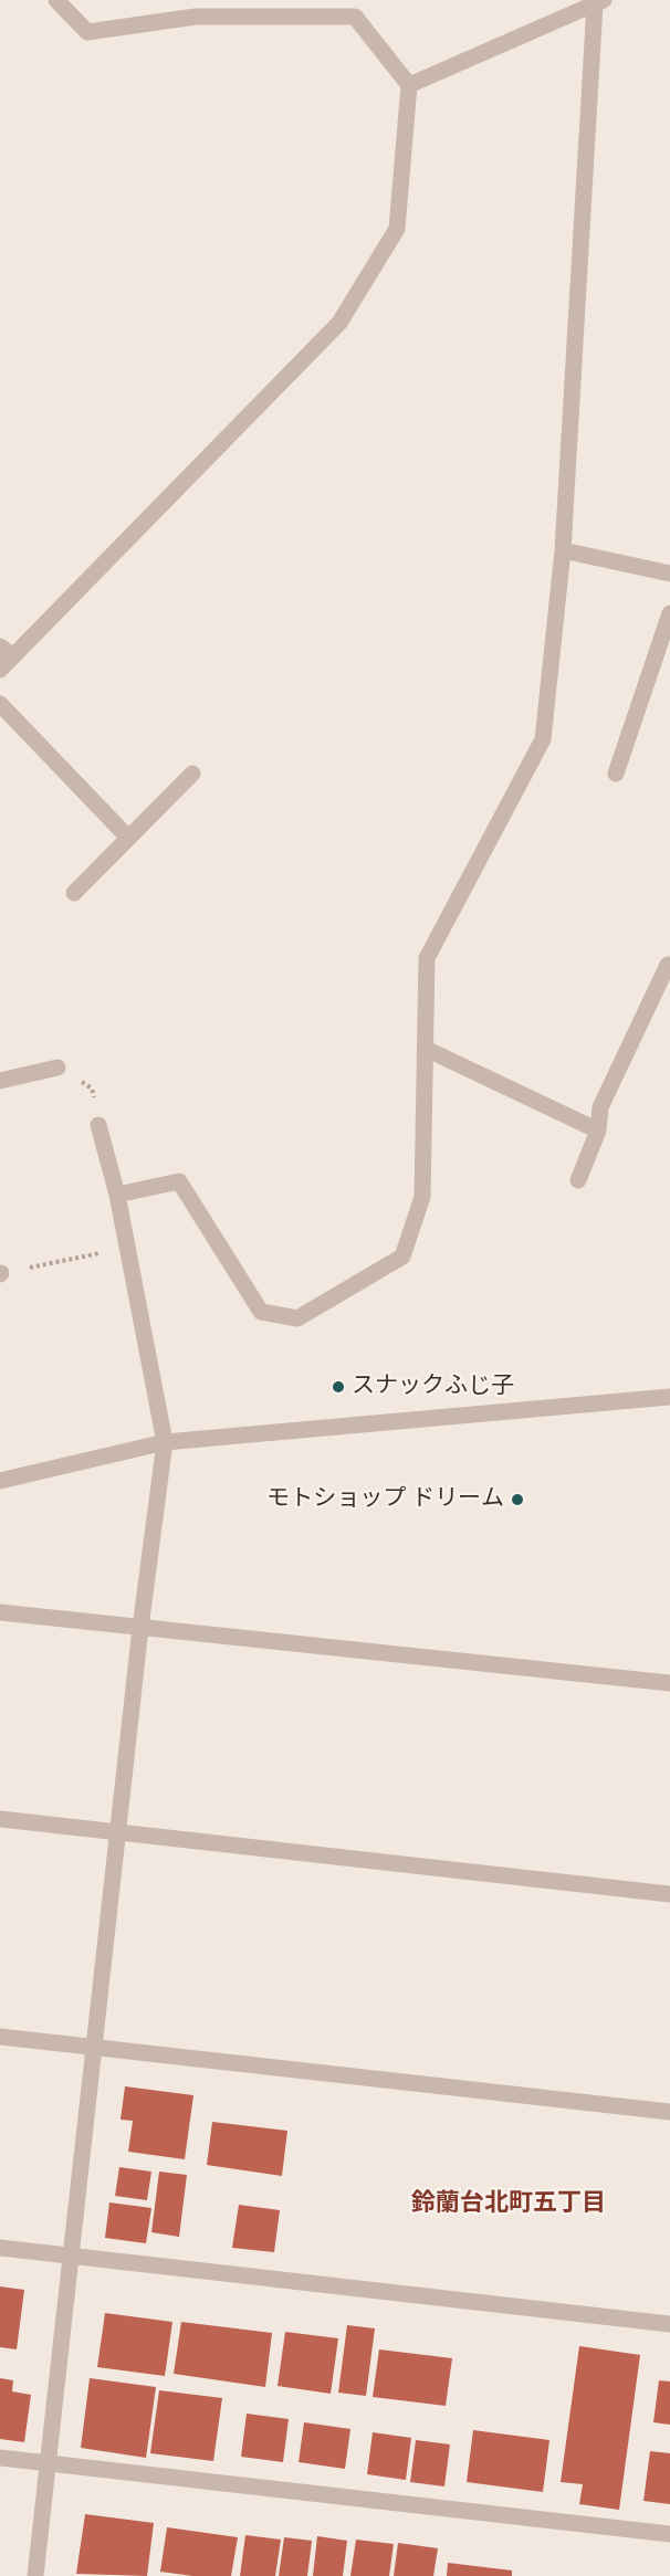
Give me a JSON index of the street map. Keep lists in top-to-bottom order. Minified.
{"districts":["鈴蘭台北町五丁目"],"places":["スナックふじ子","モトショップ ドリーム"]}
